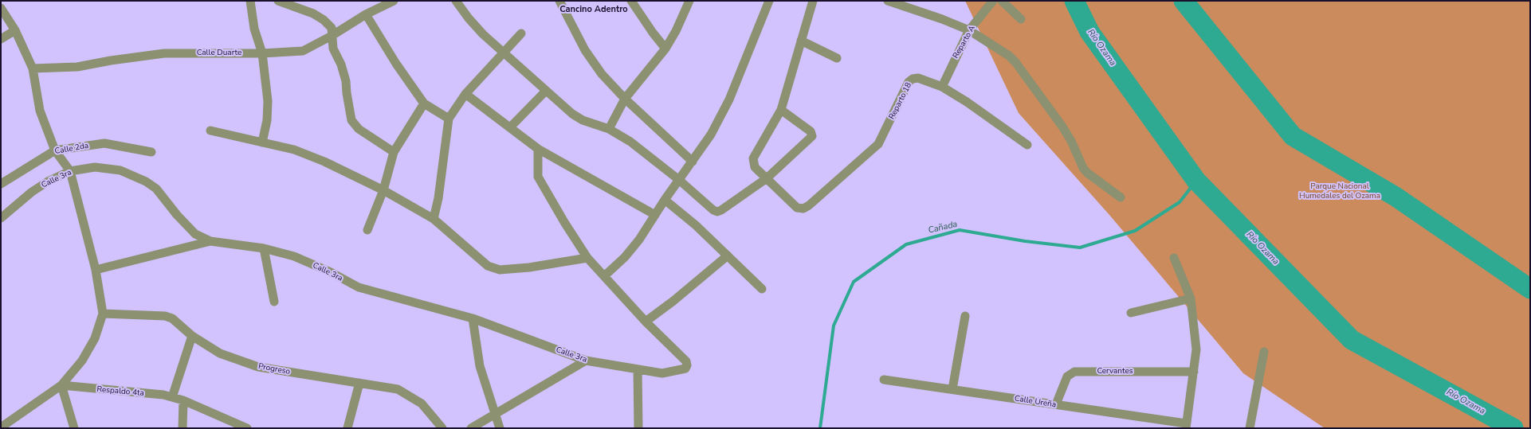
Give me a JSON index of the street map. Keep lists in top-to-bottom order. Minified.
{"streets":{"street":["Reparto A","Calle Duarte","Reparto 18","Calle 2da","Calle 3ra","Progreso","Cervantes","Respaldo 4ta","Calle Ureña"]},"crossings":[["Reparto A","Reparto 18"],["Cervantes","Calle Ureña"]],"districts":["Cancino Adentro"],"water":["Río Ozama","Cañada"],"parks":["Parque Nacional Humedales del Ozama"]}
